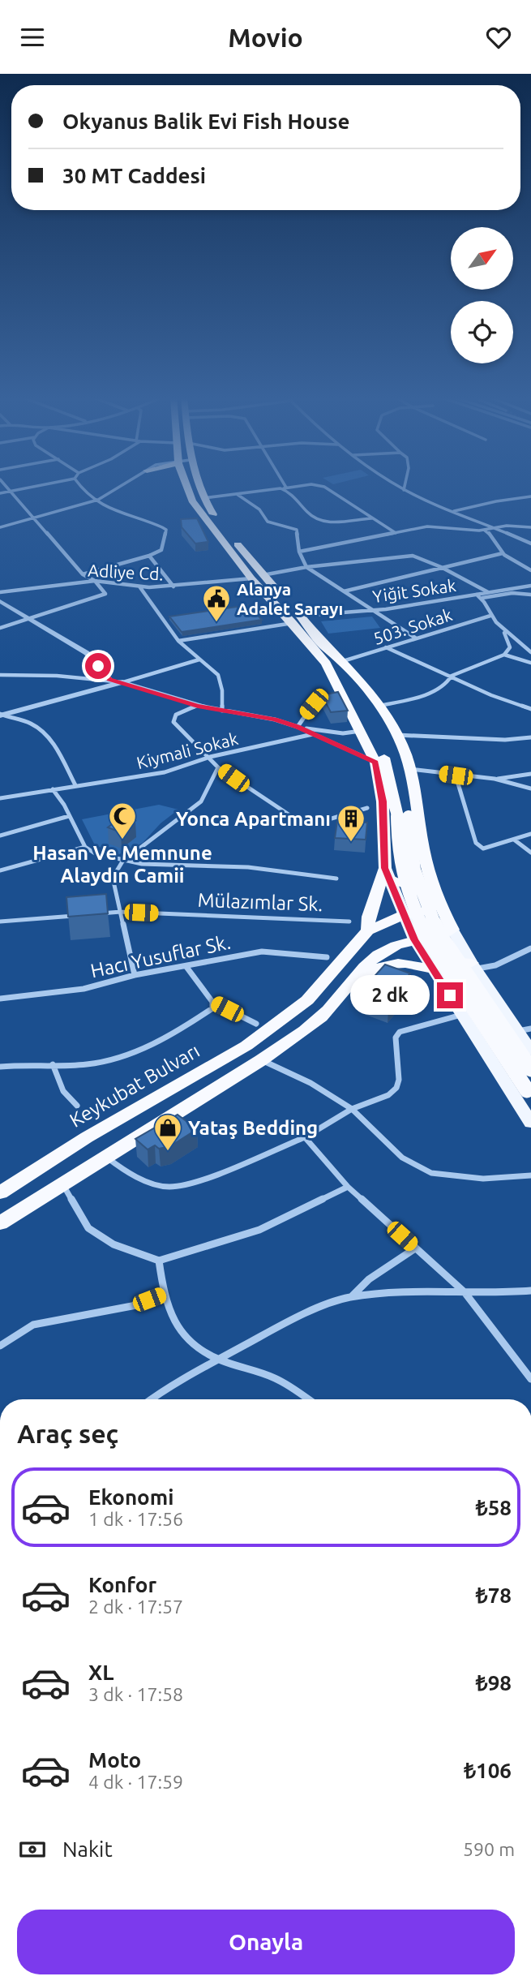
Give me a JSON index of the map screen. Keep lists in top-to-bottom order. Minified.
{"streets":{"highway":["Keykubat Bulvarı"],"street":["Adliye Cd.","Yiğit Sokak","503. Sokak","Kiymali Sokak","Mülazımlar Sk.","Hacı Yusuflar Sk."]},"crossings":[["Adliye Cd.","Yiğit Sokak"]],"places":{"public building":["Alanya Adalet Sarayı"],"mosque":["Hasan Ve Memnune Alaydın Camii"],"building":["Yonca Apartmanı"],"shop":["Yataş Bedding"]},"north":"top right","page":{"header":"Movio","banner":["Okyanus Balik Evi Fish House","30 MT Caddesi"],"bubble":"2 dk","heading":"Araç seç","list":[{"name":"Ekonomi","note":"1 dk · 17:56","value":"₺58"},{"name":"Konfor","note":"2 dk · 17:57","value":"₺78"},{"name":"XL","note":"3 dk · 17:58","value":"₺98"},{"name":"Moto","note":"4 dk · 17:59","value":"₺106"}],"pay":["Nakit","590 m"],"buttons":"Onayla"}}
